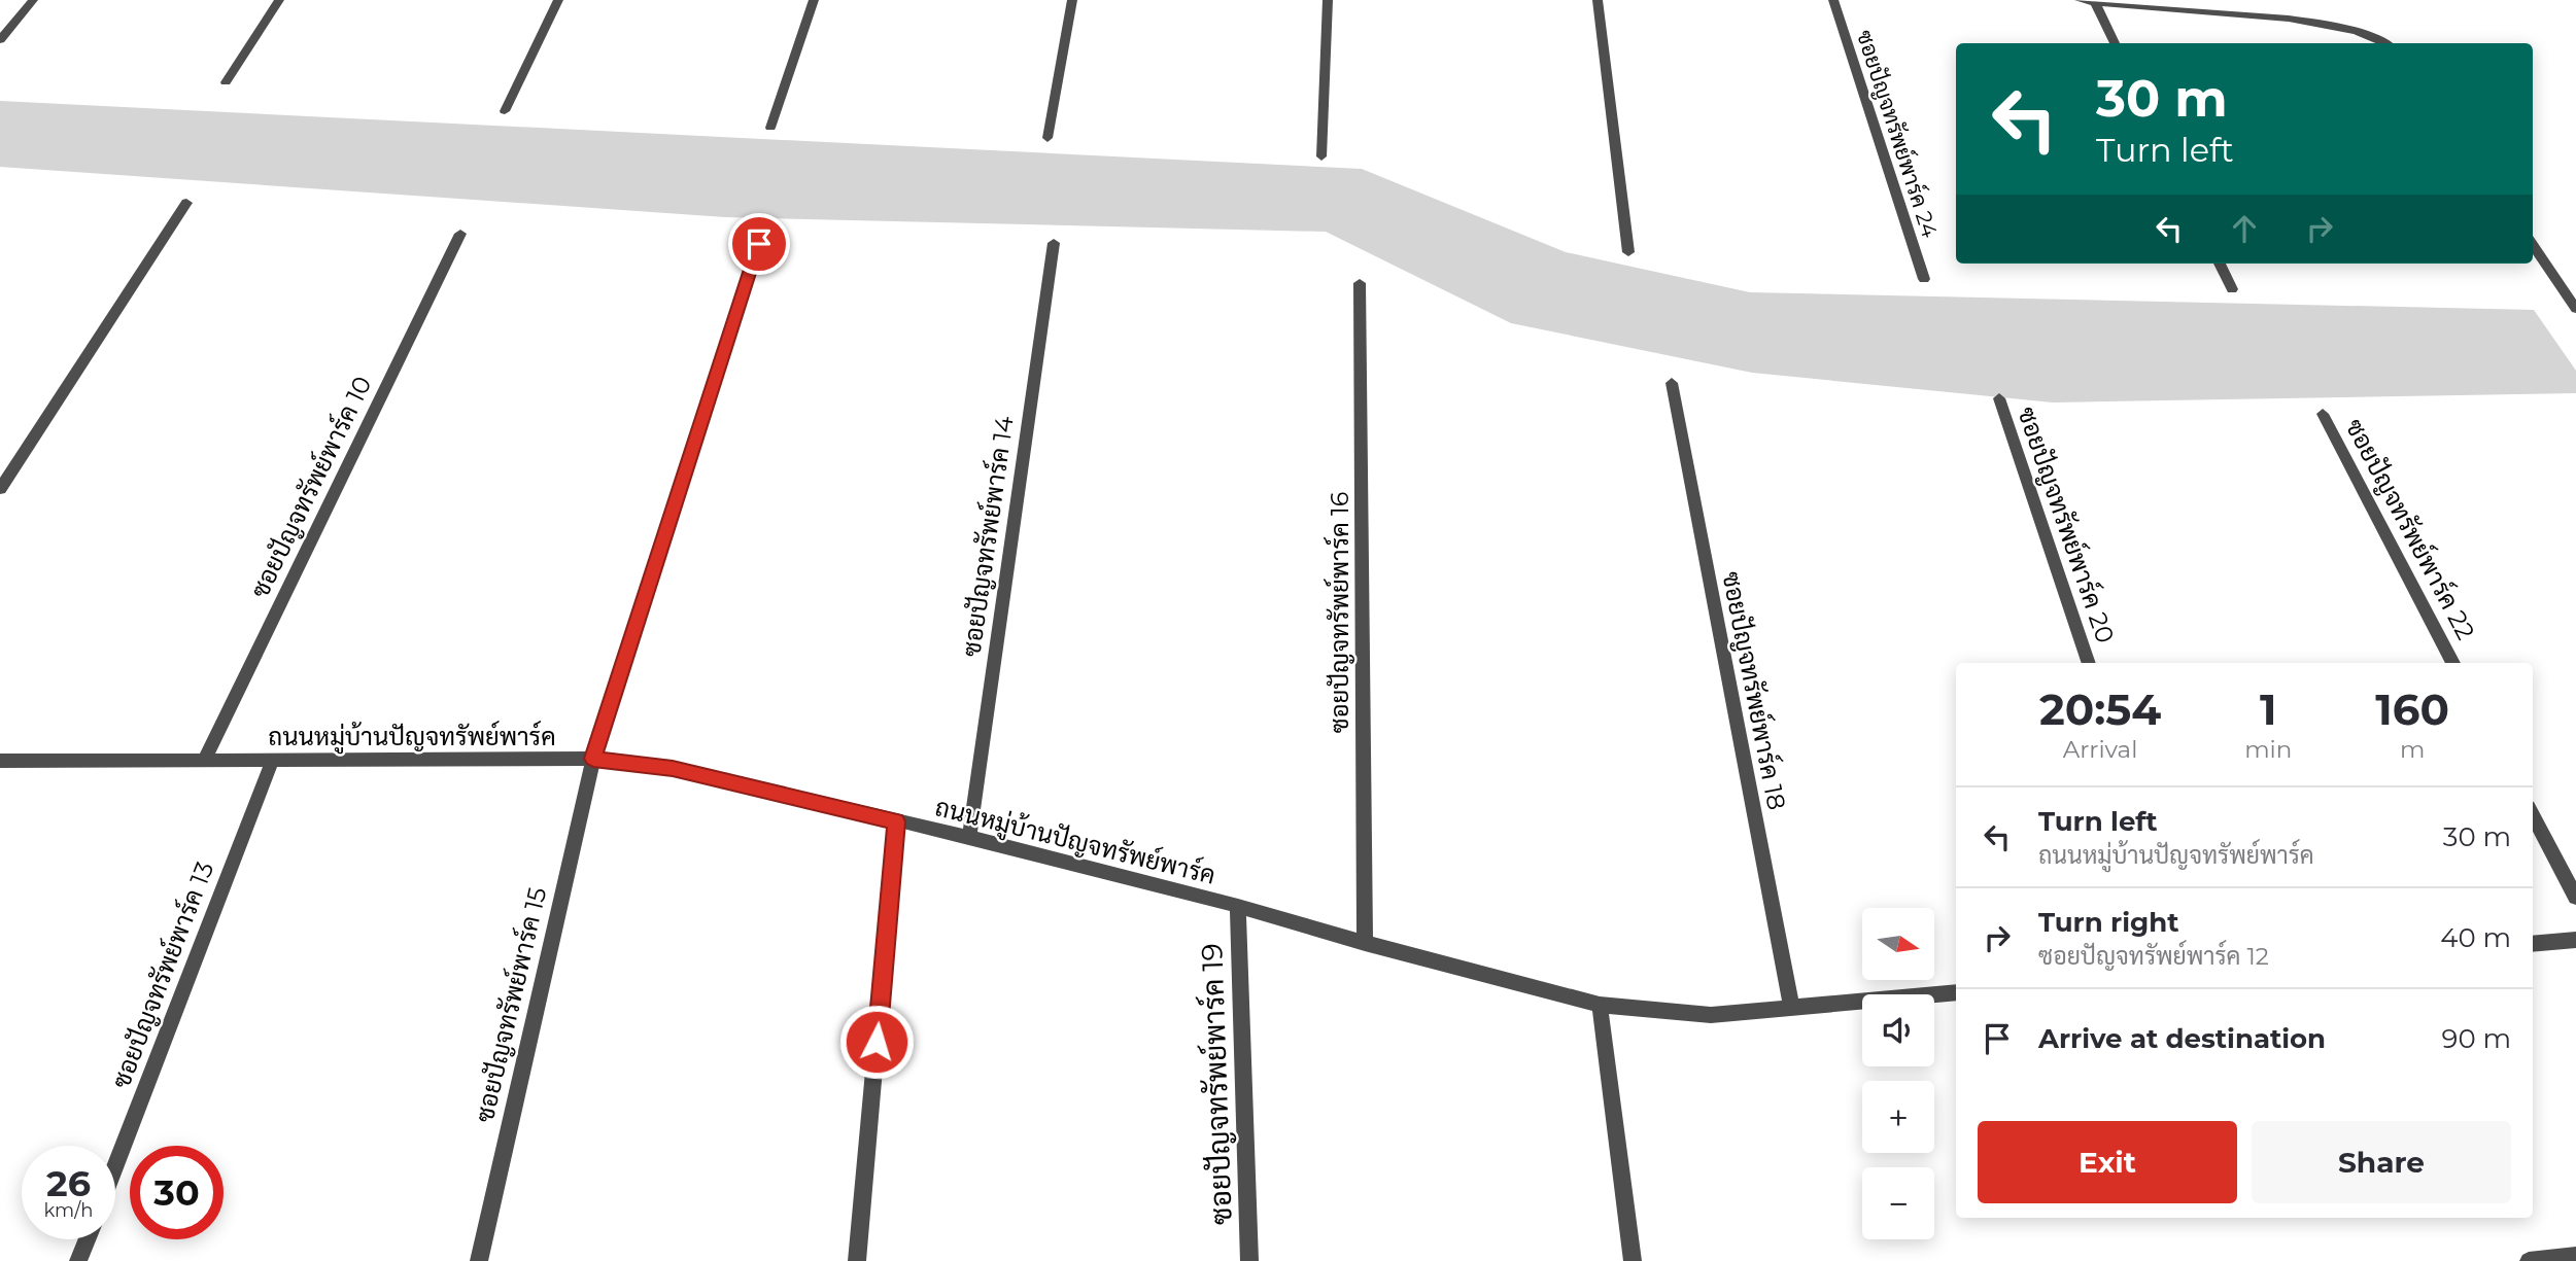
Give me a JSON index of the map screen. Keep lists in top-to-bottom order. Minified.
{"streets":{"street":["ซอยปัญจทรัพย์พาร์ค 24","ซอยปัญจทรัพย์พาร์ค 10","ซอยปัญจทรัพย์พาร์ค 20","ซอยปัญจทรัพย์พาร์ค 22","ซอยปัญจทรัพย์พาร์ค 14","ซอยปัญจทรัพย์พาร์ค 16","ซอยปัญจทรัพย์พาร์ค 18","ถนนหมู่บ้านปัญจทรัพย์พาร์ค","ซอยปัญจทรัพย์พาร์ค 13","ซอยปัญจทรัพย์พาร์ค 15","ซอยปัญจทรัพย์พาร์ค 19"]},"crossings":[["ซอยปัญจทรัพย์พาร์ค 10","ถนนหมู่บ้านปัญจทรัพย์พาร์ค"],["ซอยปัญจทรัพย์พาร์ค 14","ถนนหมู่บ้านปัญจทรัพย์พาร์ค"],["ซอยปัญจทรัพย์พาร์ค 16","ถนนหมู่บ้านปัญจทรัพย์พาร์ค"],["ซอยปัญจทรัพย์พาร์ค 18","ถนนหมู่บ้านปัญจทรัพย์พาร์ค"],["ถนนหมู่บ้านปัญจทรัพย์พาร์ค","ซอยปัญจทรัพย์พาร์ค 13"],["ถนนหมู่บ้านปัญจทรัพย์พาร์ค","ซอยปัญจทรัพย์พาร์ค 15"],["ถนนหมู่บ้านปัญจทรัพย์พาร์ค","ซอยปัญจทรัพย์พาร์ค 19"]],"north":"right","page":{"turn":["30 m","Turn left"],"eta":["20:54","Arrival","1","min","160","m"],"list":[{"name":"Turn left","note":"ถนนหมู่บ้านปัญจทรัพย์พาร์ค","value":"30 m"},{"name":"Turn right","note":"ซอยปัญจทรัพย์พาร์ค 12","value":"40 m"},{"name":"Arrive at destination","value":"90 m"}],"map_buttons":["+","−"],"buttons":["Exit","Share"],"speed":"26 km/h","limit":"30"}}
